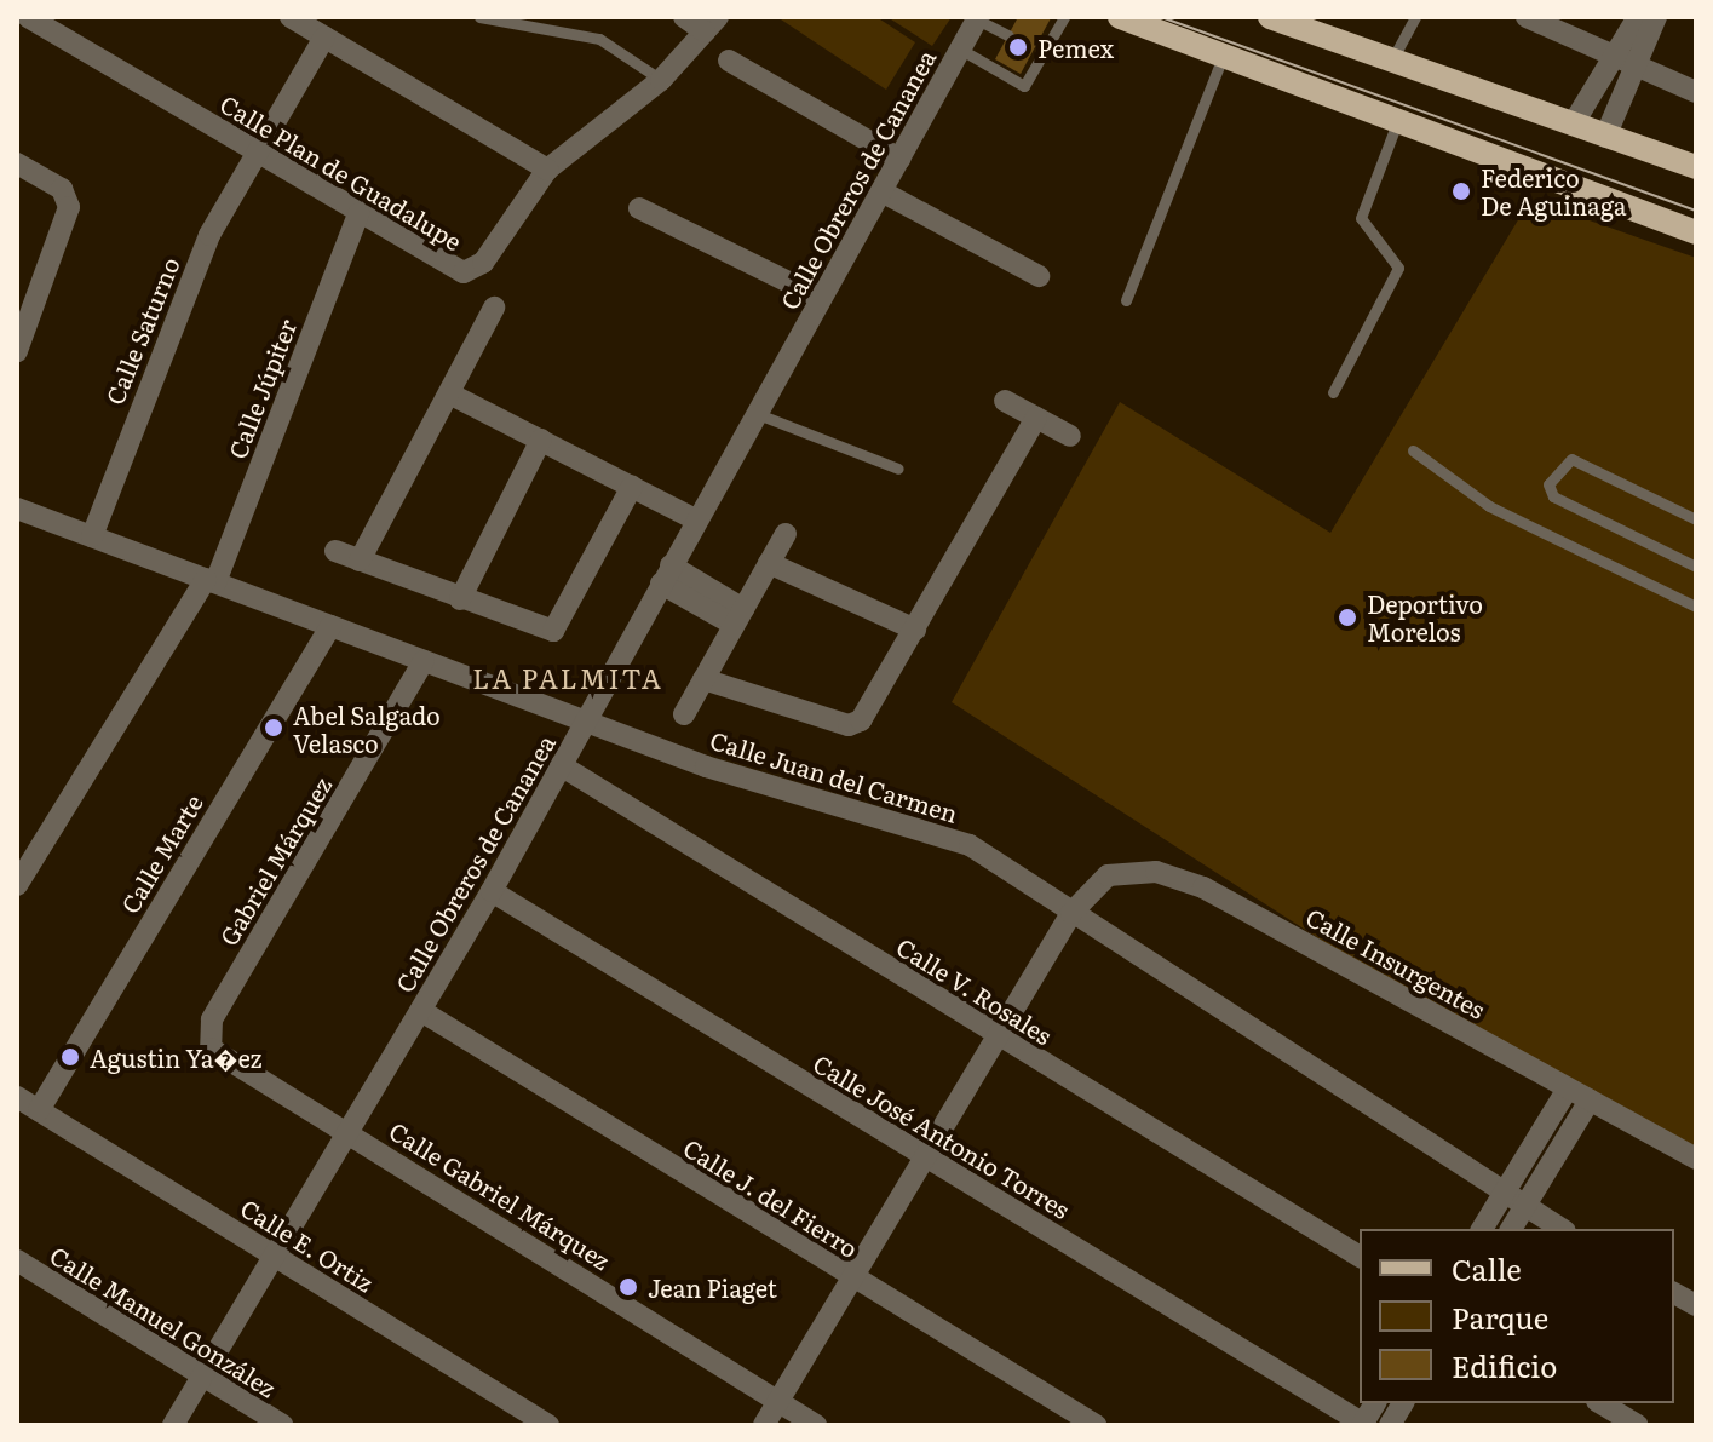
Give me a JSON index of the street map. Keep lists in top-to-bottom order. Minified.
{"streets":{"street":["Calle Plan de Guadalupe","Calle Obreros de Cananea","Calle Saturno","Calle Júpiter","Calle Juan del Carmen","Calle Marte","Gabriel Márquez","Calle Insurgentes","Calle V. Rosales","Calle José Antonio Torres","Calle Gabriel Márquez","Calle J. del Fierro","Calle E. Ortiz","Calle Manuel González"]},"crossings":[["Calle Plan de Guadalupe","Calle Saturno"],["Calle Plan de Guadalupe","Calle Júpiter"],["Calle Obreros de Cananea","Calle Juan del Carmen"],["Calle Obreros de Cananea","Calle V. Rosales"],["Calle Obreros de Cananea","Calle José Antonio Torres"],["Calle Obreros de Cananea","Calle Gabriel Márquez"],["Calle Obreros de Cananea","Calle J. del Fierro"],["Calle Obreros de Cananea","Calle E. Ortiz"],["Calle Obreros de Cananea","Calle Manuel González"],["Calle Saturno","Calle Juan del Carmen"],["Calle Júpiter","Calle Juan del Carmen"],["Calle Juan del Carmen","Calle Marte"],["Calle Juan del Carmen","Gabriel Márquez"],["Calle Juan del Carmen","Calle Insurgentes"],["Calle Marte","Calle E. Ortiz"],["Gabriel Márquez","Calle Gabriel Márquez"],["Calle Insurgentes","Calle V. Rosales"],["Calle Insurgentes","Calle José Antonio Torres"],["Calle Insurgentes","Calle Gabriel Márquez"],["Calle Insurgentes","Calle J. del Fierro"]],"districts":["LA PALMITA"],"places":["Pemex","Federico De Aguinaga","Deportivo Morelos","Abel Salgado Velasco","Agustin Ya�ez","Jean Piaget"],"legend":["Calle","Parque","Edificio"]}
